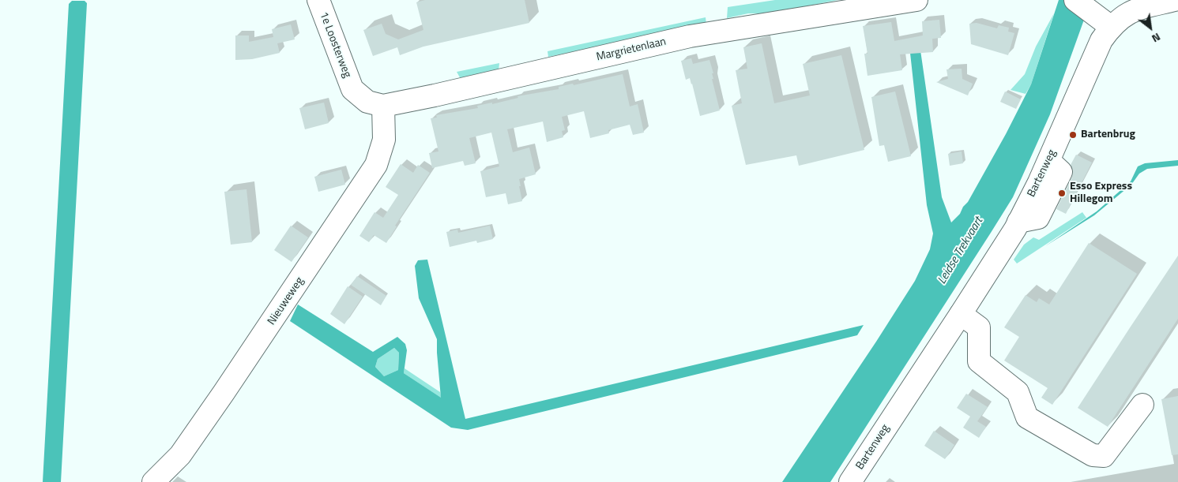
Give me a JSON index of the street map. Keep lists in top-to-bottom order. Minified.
{"streets":{"street":["1e Loosterweg","Margrietenlaan","Bartenweg","Nieuweweg"]},"crossings":[["1e Loosterweg","Margrietenlaan"],["Margrietenlaan","Nieuweweg"]],"water":["Leidse Trekvaart"],"places":["Bartenbrug","Esso Express Hillegom"],"north":"bottom right"}
